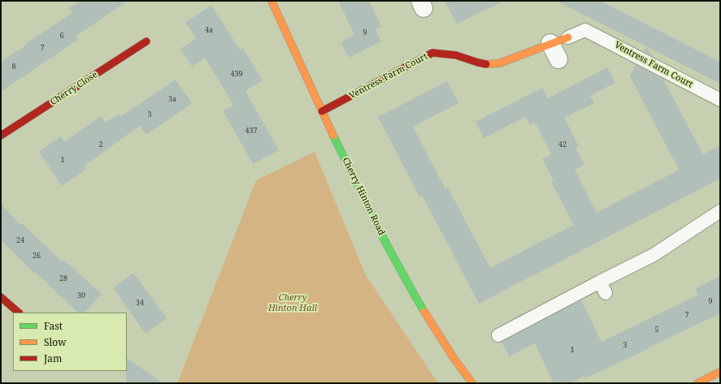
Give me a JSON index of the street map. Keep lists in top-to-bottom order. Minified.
{"streets":{"street":["Ventress Farm Court","Cherry Close","Cherry Hinton Road"]},"crossings":[["Ventress Farm Court","Cherry Hinton Road"]],"parks":["Cherry Hinton Hall"],"house_numbers":["4a","9","6","7","8","439","3a","3","437","2","42","1","24","26","28","30","9","34","7","5","3","1"],"legend":["Fast","Slow","Jam"]}
